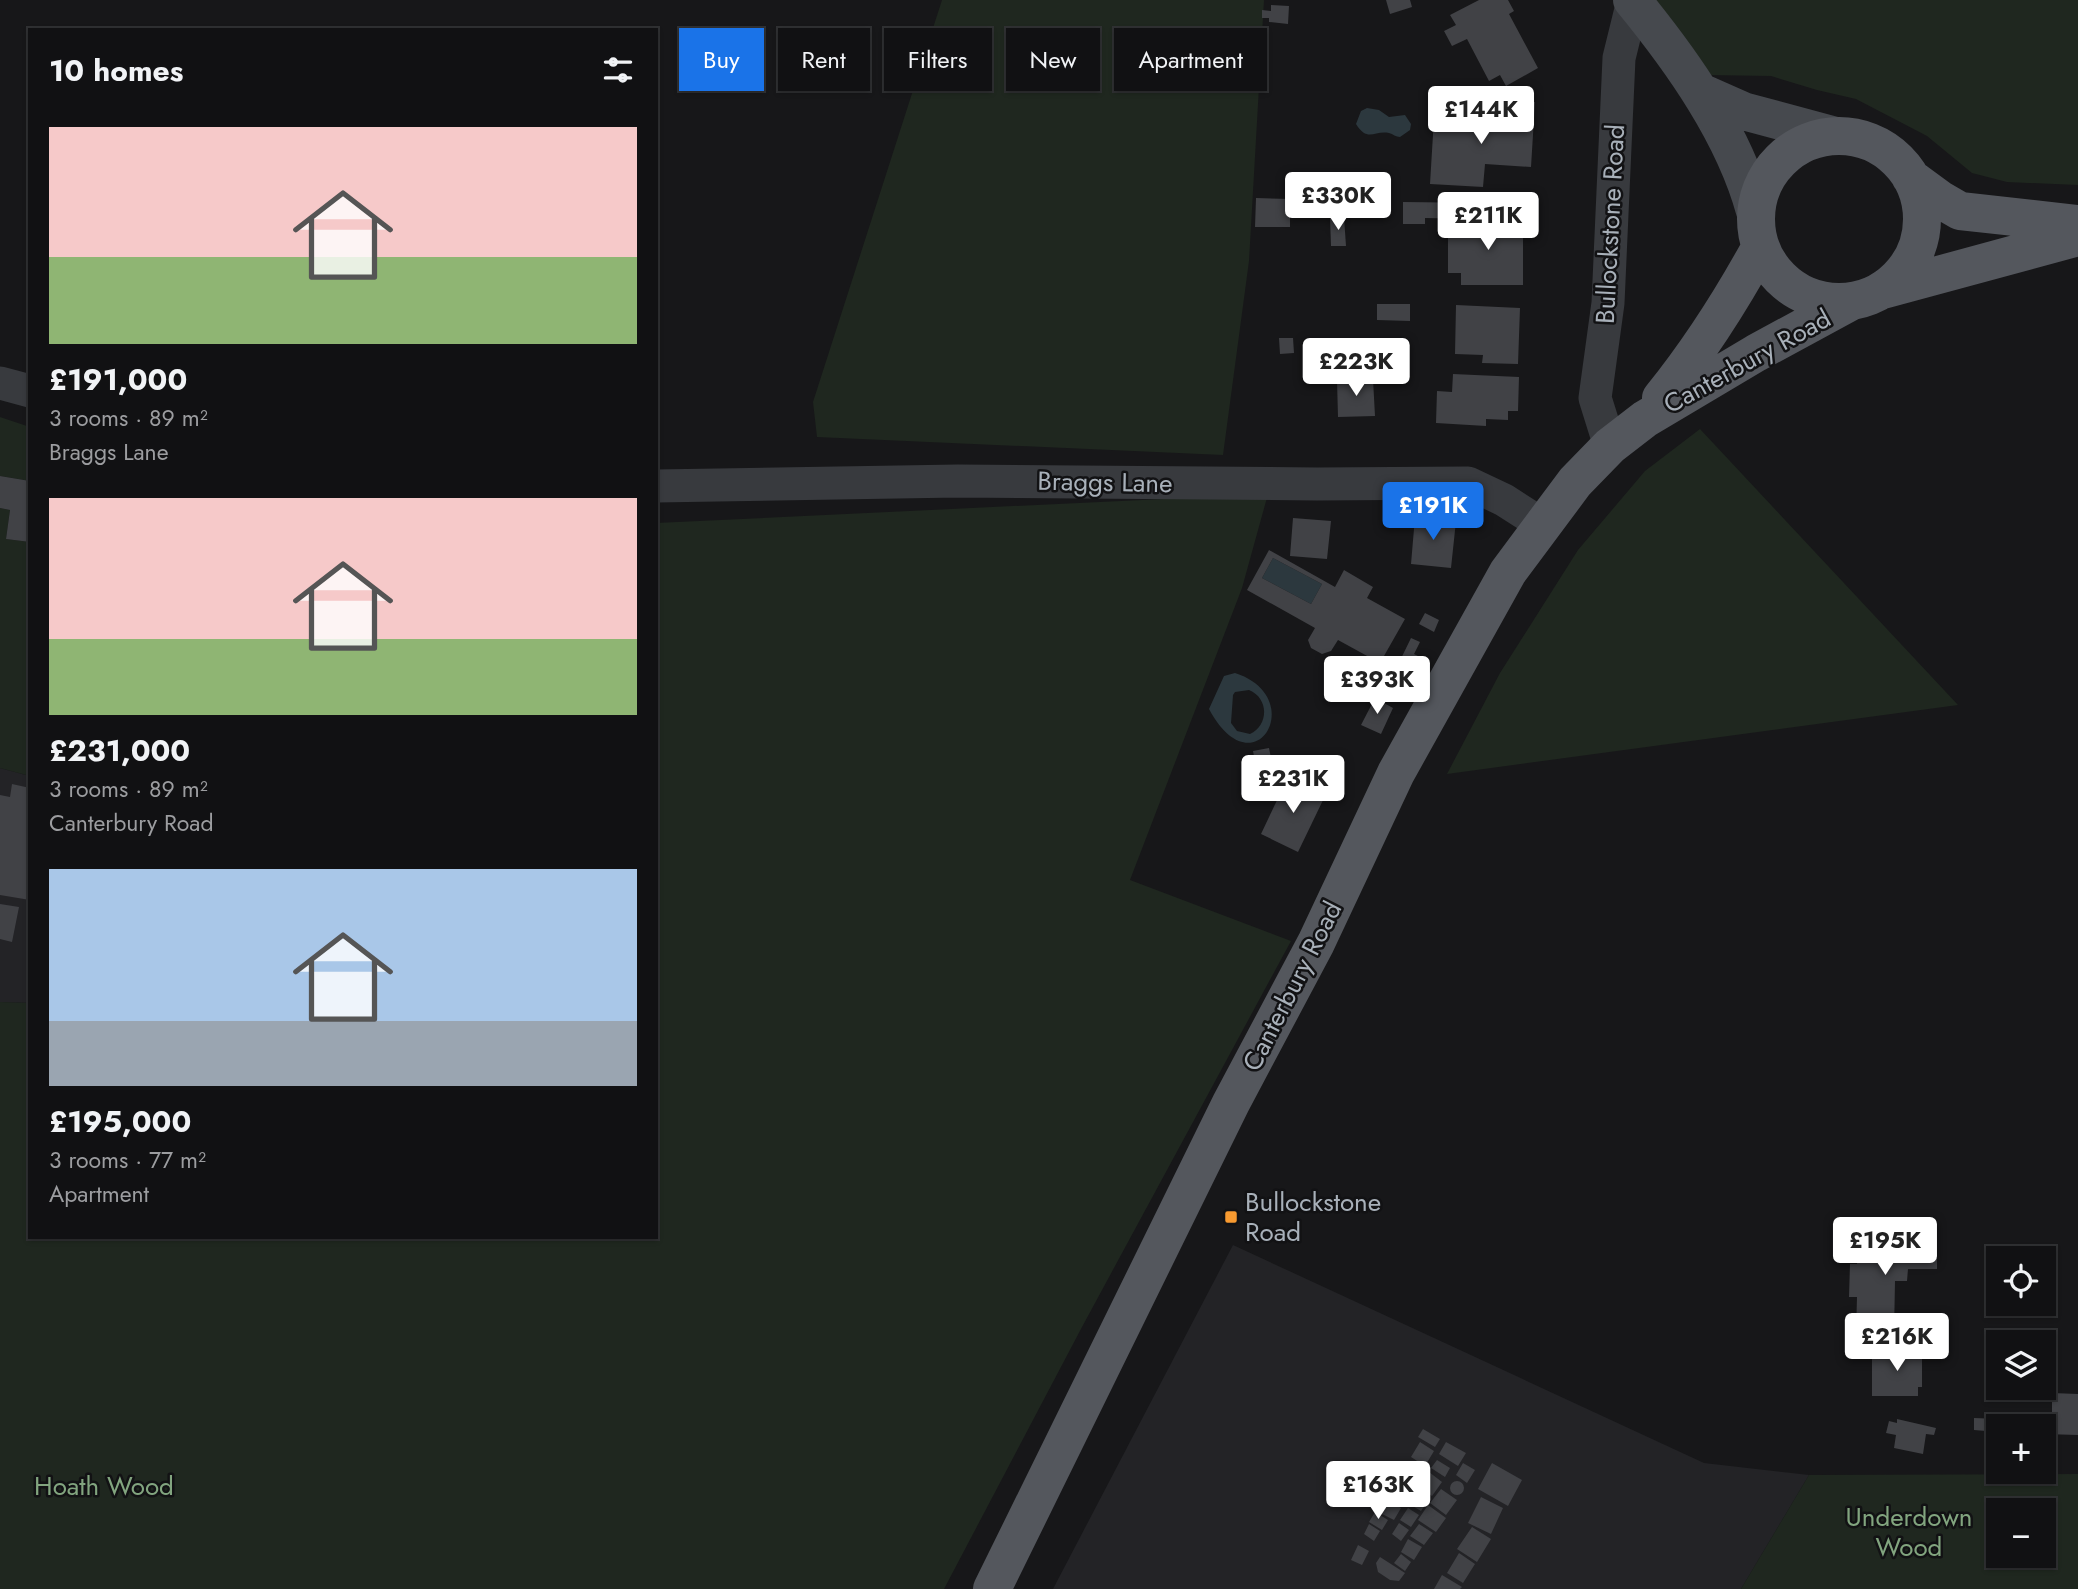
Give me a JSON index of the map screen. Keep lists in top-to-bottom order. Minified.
{"streets":{"main road":["Canterbury Road"],"street":["Bullockstone Road","Braggs Lane"]},"crossings":[["Bullockstone Road","Canterbury Road"],["Canterbury Road","Braggs Lane"]],"parks":["Hoath Wood","Underdown Wood"],"places":{"transit":["Bullockstone Road"]},"page":{"chip":["Buy","Rent","Filters","New","Apartment"],"heading":"10 homes","price":["£144K","£330K","£211K","£223K","£191K","£393K","£231K","£195K","£216K","£163K"],"list":[{"name":"£191,000","note":"3 rooms · 89 m² · Braggs Lane"},{"name":"£231,000","note":"3 rooms · 89 m² · Canterbury Road"},{"name":"£195,000","note":"3 rooms · 77 m² · Apartment"}],"map_buttons":["+","−"]}}
